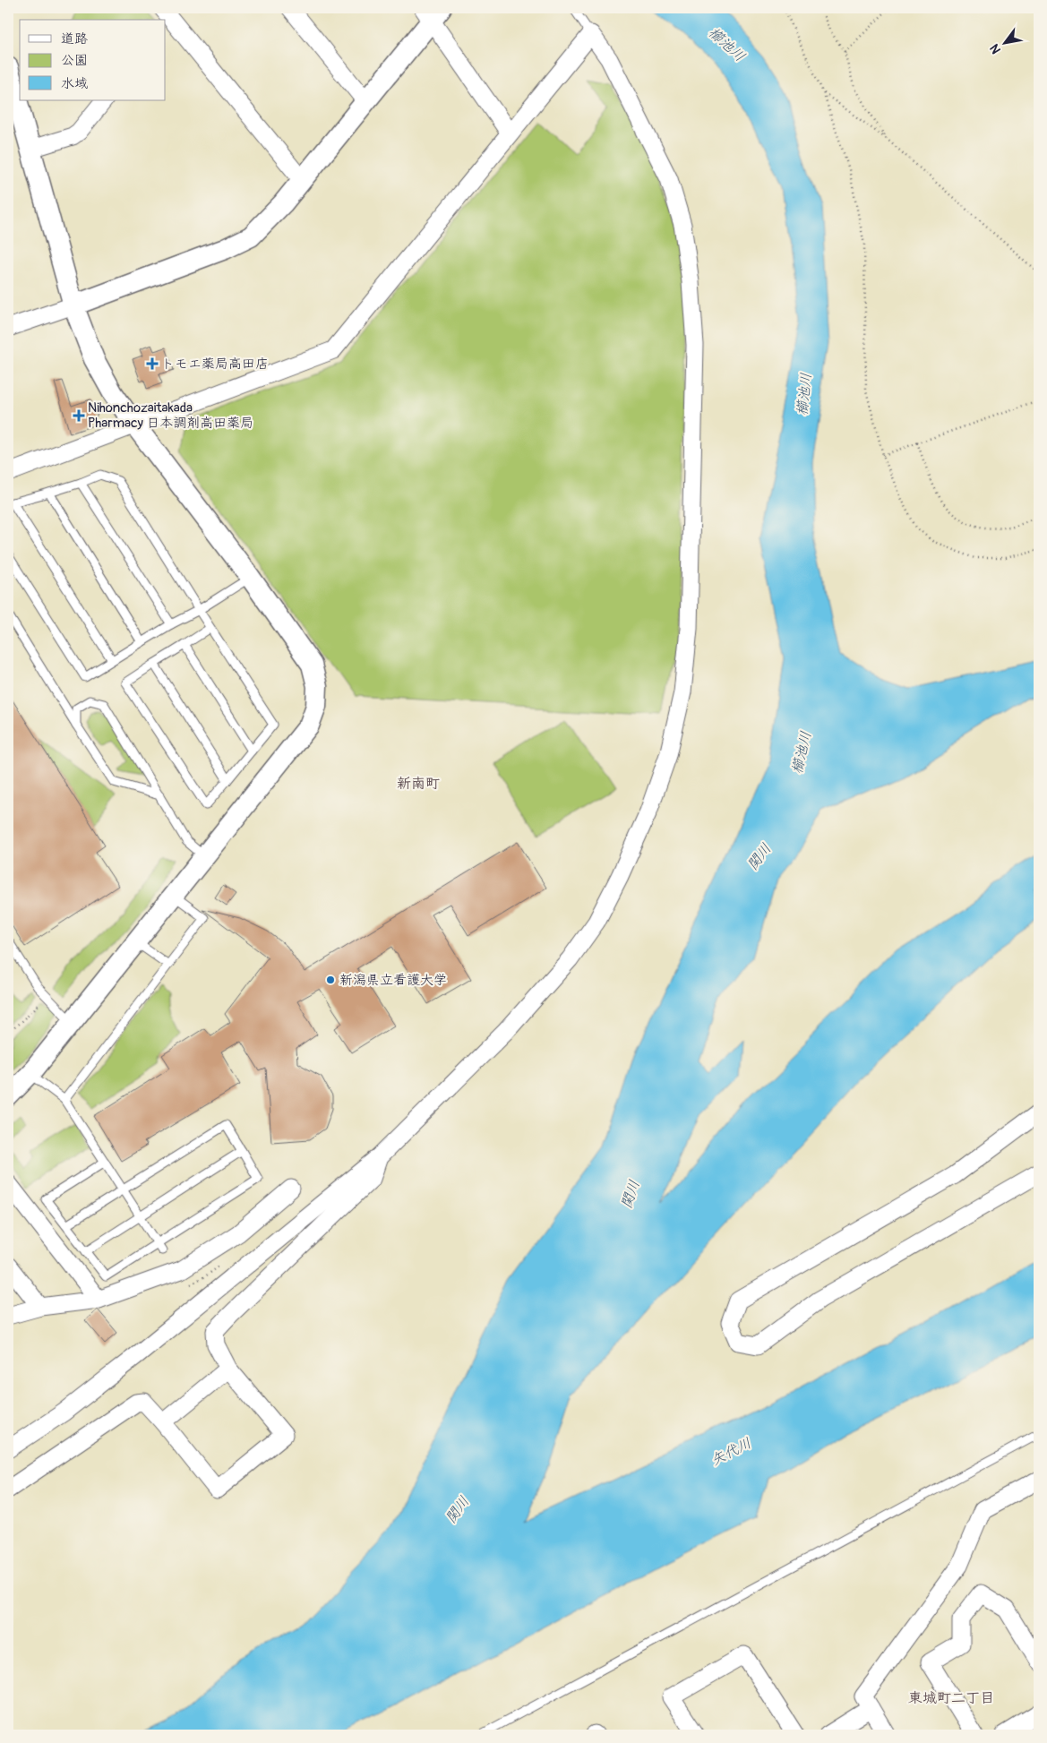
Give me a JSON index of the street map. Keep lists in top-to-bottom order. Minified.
{"districts":["新南町","東城町二丁目"],"water":["櫛池川","関川","矢代川"],"places":{"health":["トモエ薬局高田店","Nihonchozaitakada Pharmacy 日本調剤高田薬局"],"other":["新潟県立看護大学"]},"legend":["道路","公園","水域"],"north":"bottom left"}
